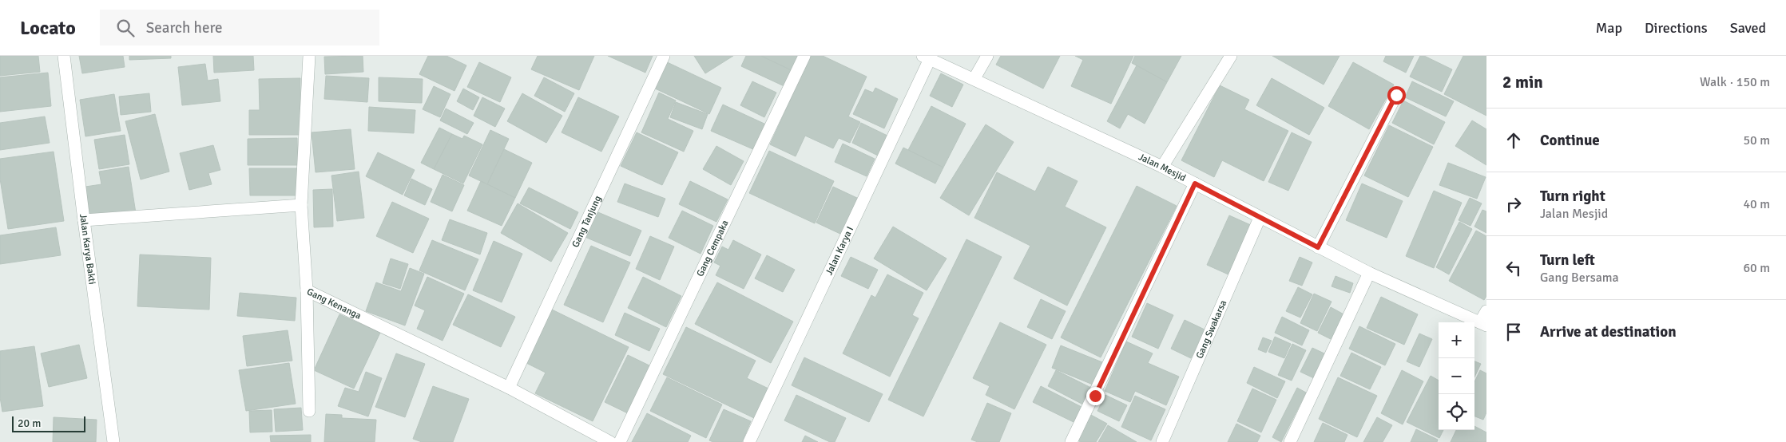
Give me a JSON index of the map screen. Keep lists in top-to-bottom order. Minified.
{"streets":{"street":["Jalan Mesjid","Gang Tanjung","Jalan Karya Bakti","Gang Cempaka","Jalan Karya I","Gang Kenanga","Gang Swakarsa"]},"crossings":[["Jalan Mesjid","Jalan Karya I"],["Jalan Mesjid","Gang Swakarsa"],["Gang Tanjung","Gang Kenanga"]],"scale_bar":"20 m","page":{"header":"Locato","search":"Search here","nav":["Map","Directions","Saved"],"heading":["2 min","Walk · 150 m"],"list":[["Continue","50 m"],["Turn right","Jalan Mesjid","40 m"],["Turn left","Gang Bersama","60 m"],"Arrive at destination"],"map_buttons":["+","−"],"scale":"20 m"}}
